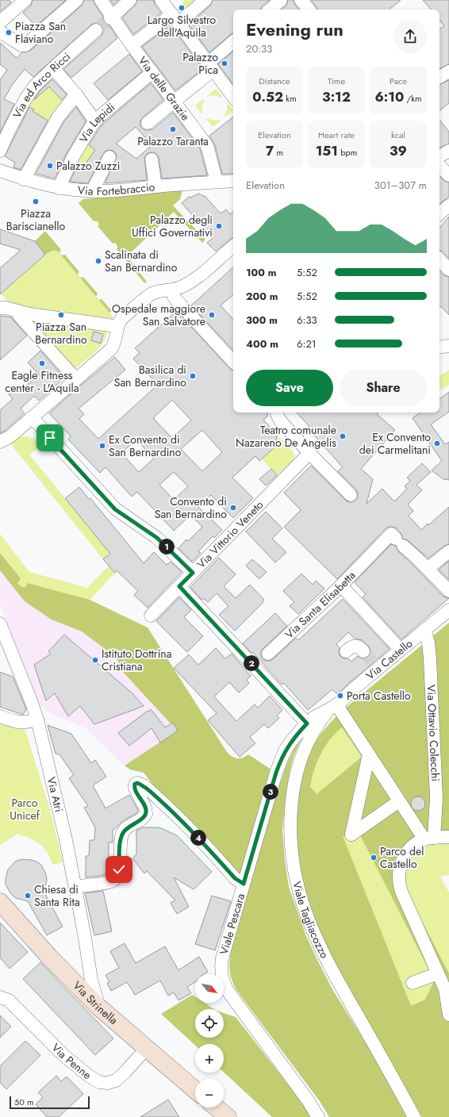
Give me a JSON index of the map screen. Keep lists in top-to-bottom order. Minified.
{"streets":{"main road":["Via Strinella"],"street":["Via ed Arco Ricci","Via delle Grazie","Via Lepidi","Via Fortebraccio","Via Vittorio Veneto","Via Santa Elisabetta","Via Castello","Via Ottavio Colecchi","Via Atri","Viale Tagliacozzo","Viale Pescara","Via Penne"]},"crossings":[["Via delle Grazie","Via Lepidi"],["Via delle Grazie","Via Fortebraccio"],["Via Lepidi","Via Fortebraccio"],["Via Castello","Via Ottavio Colecchi"],["Via Castello","Viale Tagliacozzo"],["Via Atri","Via Strinella"],["Viale Tagliacozzo","Viale Pescara"],["Via Strinella","Via Penne"]],"parks":["Parco Unicef"],"places":["Largo Silvestro dell'Aquila","Piazza San Flaviano","Palazzo Pica","Palazzo Taranta","Palazzo Zuzzi","Piazza Bariscianello","Palazzo degli Uffici Governativi","Scalinata di San Bernardino","Piazza San Bernardino","Ospedale maggiore San Salvatore","Eagle Fitness center - L'Aquila","Basilica di San Bernardino","Teatro comunale Nazareno De Angelis","Ex Convento dei Carmelitani","Ex Convento di San Bernardino","Convento di San Bernardino","Istituto Dottrina Cristiana","Porta Castello","Parco del Castello","Chiesa di Santa Rita"],"scale_bar":"50 m","north":"bottom right","page":{"heading":["Evening run","20:33"],"stats":[["Distance","0.52 km"],["Time","3:12"],["Pace","6:10 /km"],["Elevation","7 m"],["Heart rate","151 bpm"],["kcal","39"]],"chart":["Elevation","301–307 m"],"list":[{"name":"100 m","note":"5:52"},{"name":"200 m","note":"5:52"},{"name":"300 m","note":"6:33"},{"name":"400 m","note":"6:21"}],"buttons":["Save","Share"],"pins":["1","2","3","4"],"map_buttons":["+","−"],"scale":"50 m"}}
